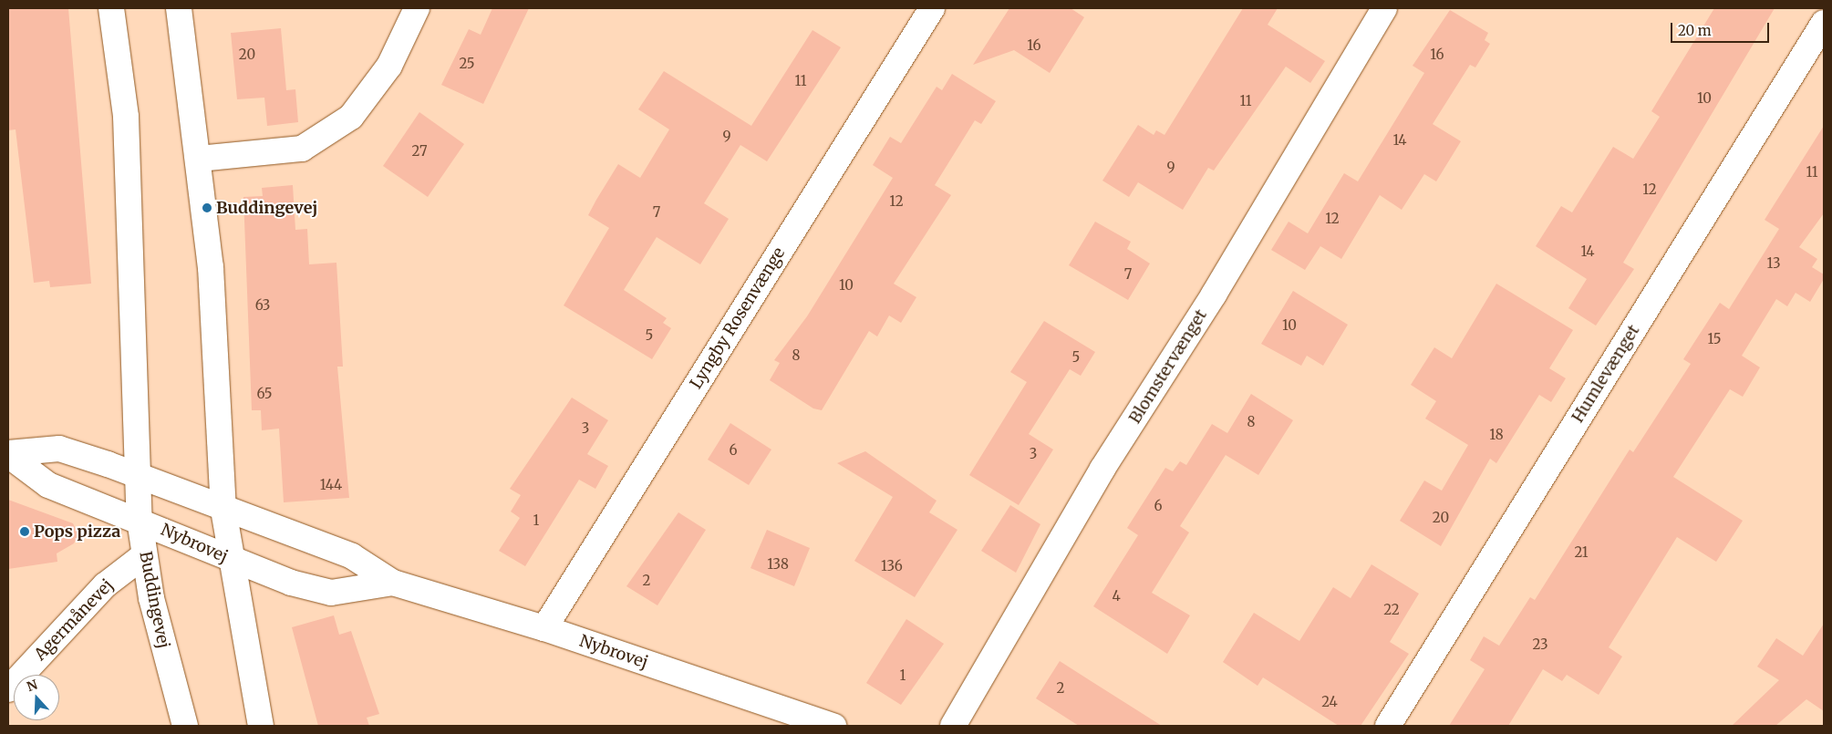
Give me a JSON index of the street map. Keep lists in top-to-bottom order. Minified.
{"streets":{"street":["Lyngby Rosenvænge","Blomstervænget","Humlevænget","Nybrovej","Buddingevej","Agermånevej"]},"crossings":[["Lyngby Rosenvænge","Nybrovej"],["Nybrovej","Buddingevej"],["Buddingevej","Agermånevej"]],"places":["Buddingevej","Pops pizza"],"house_numbers":["16","20","16","25","11","10","11","9","14","27","9","11","12","12","7","12","14","13","7","10","63","10","5","15","8","5","65","8","3","18","6","3","144","6","20","1","21","138","136","2","4","22","23","1","2","24"],"scale_bar":"20 m","north":"top"}
